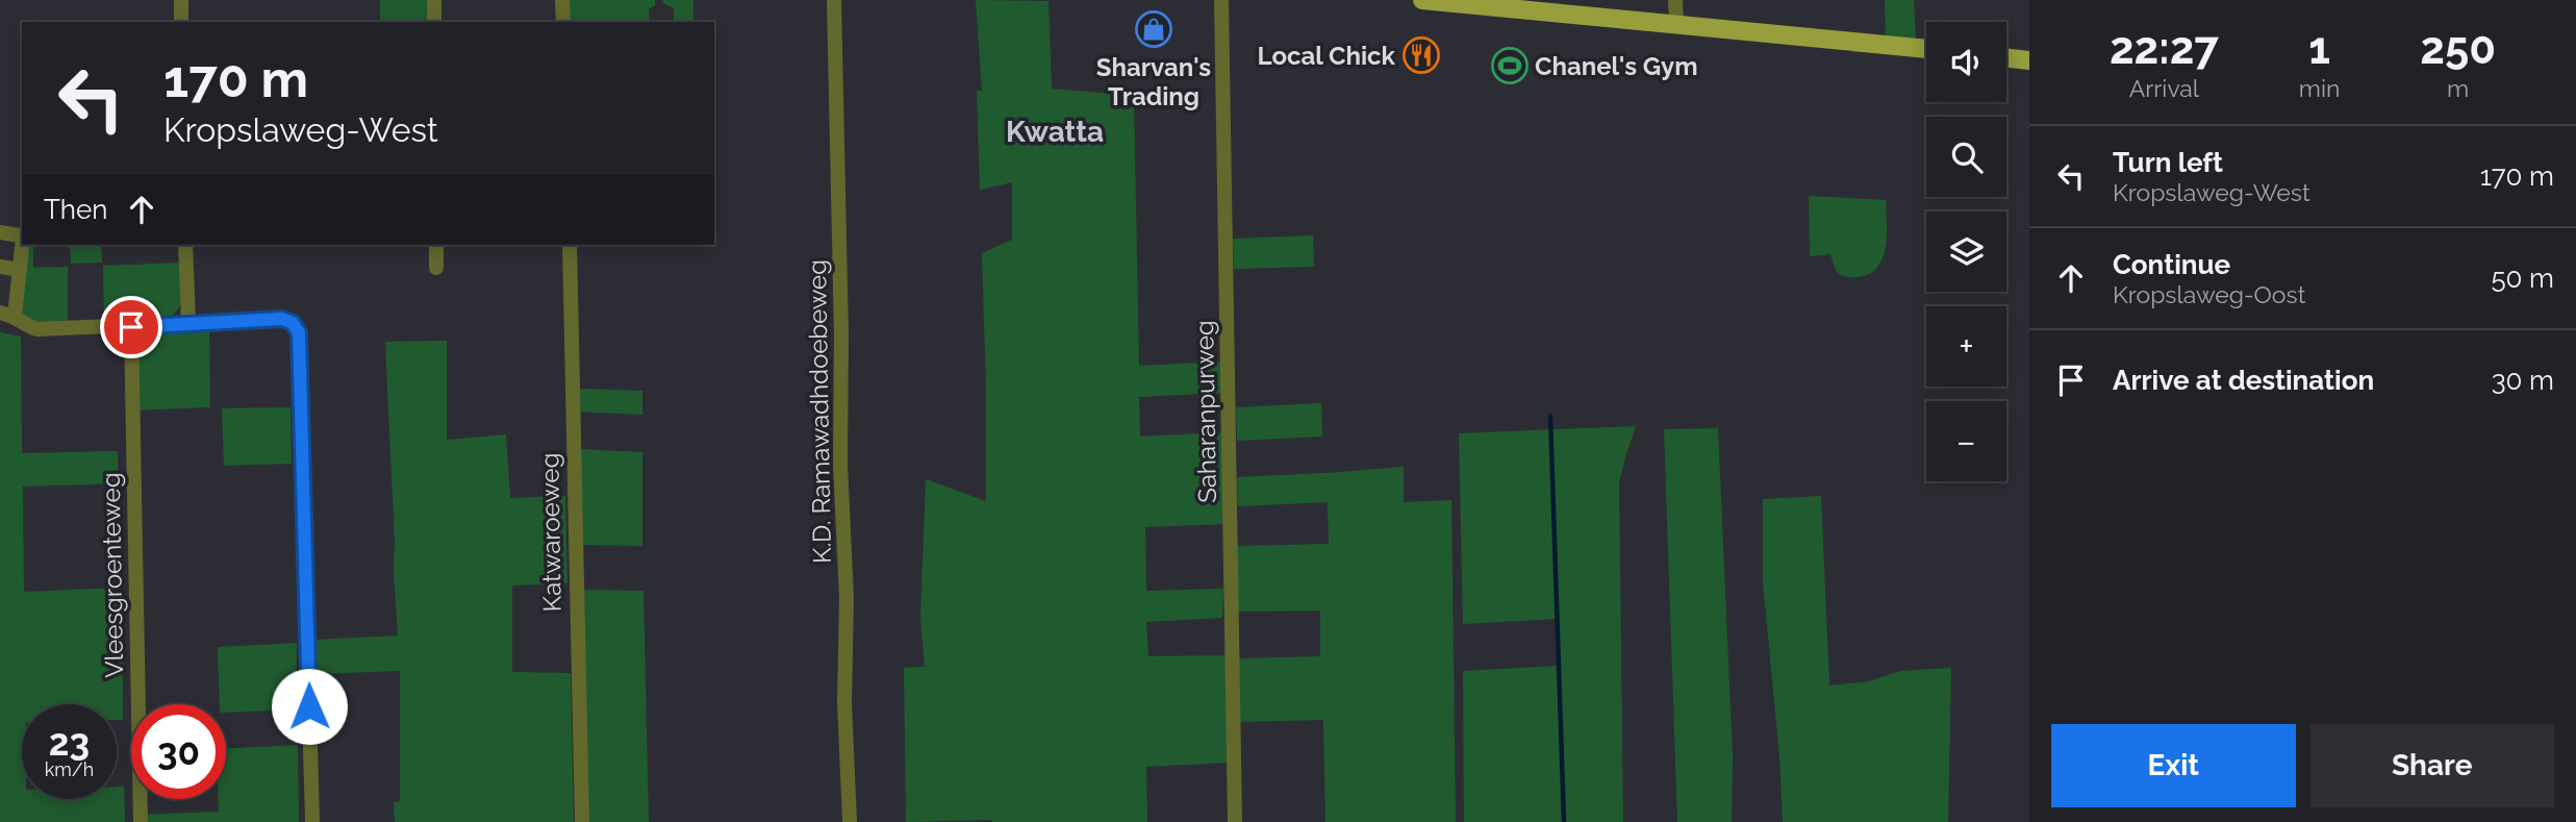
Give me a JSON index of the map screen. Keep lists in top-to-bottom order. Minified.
{"streets":{"street":["K.D. Ramawadhdoebeweg","Saharanpurweg","Katwaroeweg","Vleesgroenteweg"]},"districts":["Kwatta"],"places":{"shop":["Sharvan's Trading"],"restaurant":["Local Chick"],"sports":["Chanel's Gym"]},"page":{"eta":["22:27","Arrival","1","min","250","m"],"map_buttons":["+","−"],"turn":["170 m","Kropslaweg-West"],"list":[{"name":"Turn left","note":"Kropslaweg-West","value":"170 m"},{"name":"Continue","note":"Kropslaweg-Oost","value":"50 m"},{"name":"Arrive at destination","value":"30 m"}],"then":"Then","speed":"23 km/h","limit":"30","buttons":["Exit","Share"]}}
